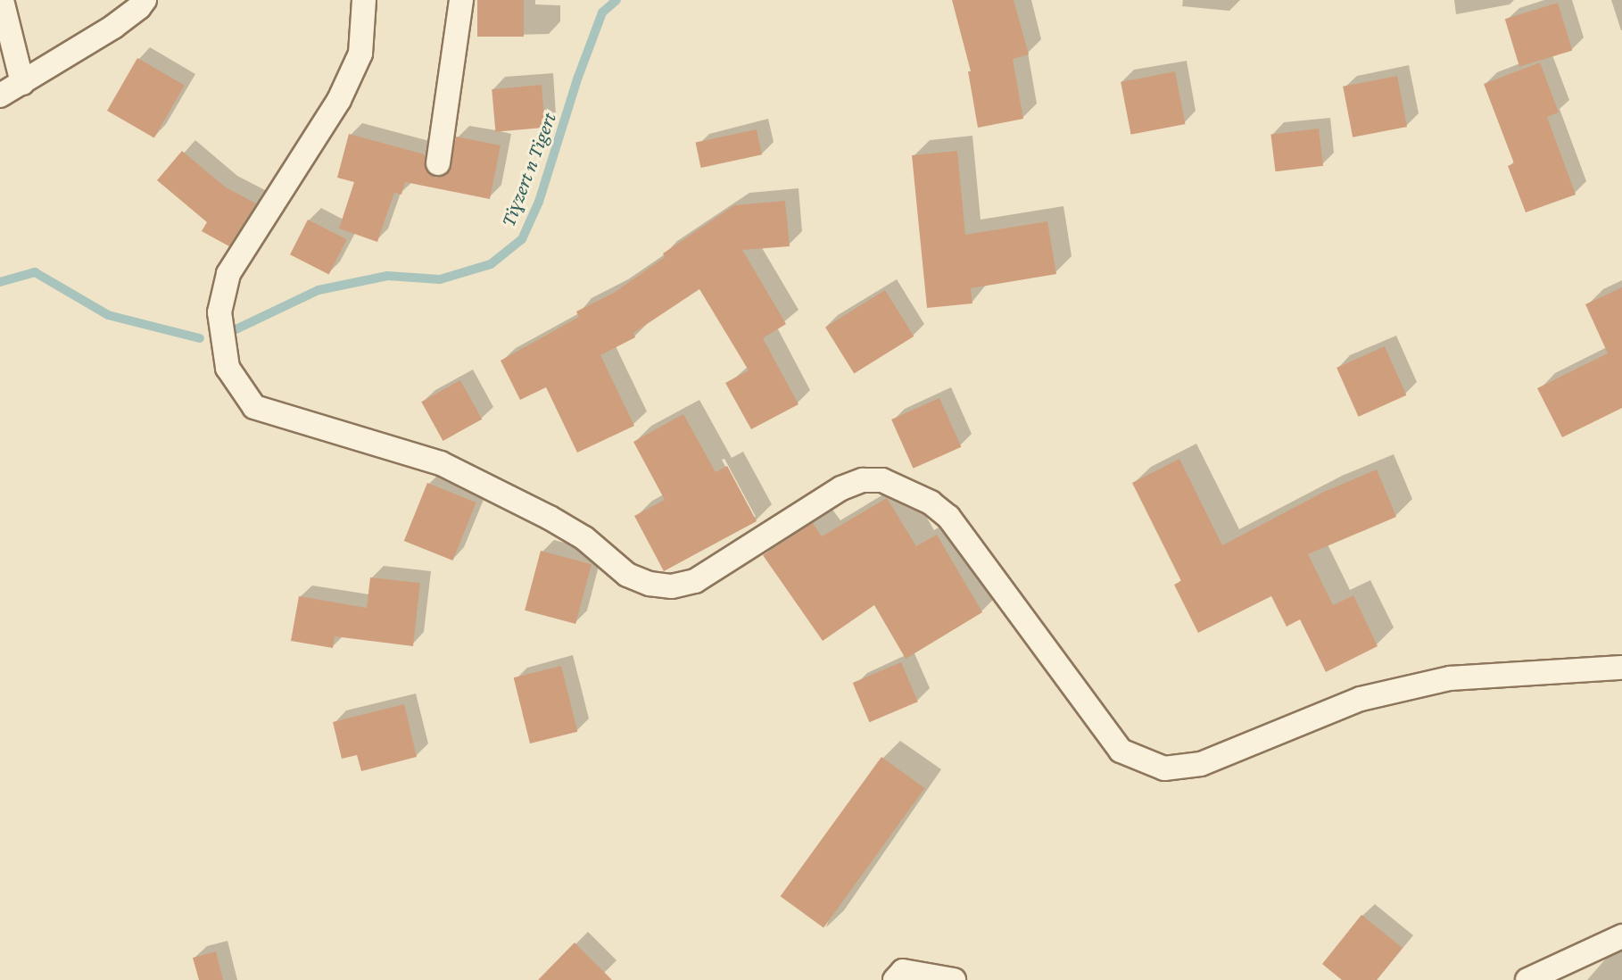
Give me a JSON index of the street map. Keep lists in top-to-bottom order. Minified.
{"water":["Tiɣzert n Tigert"]}
